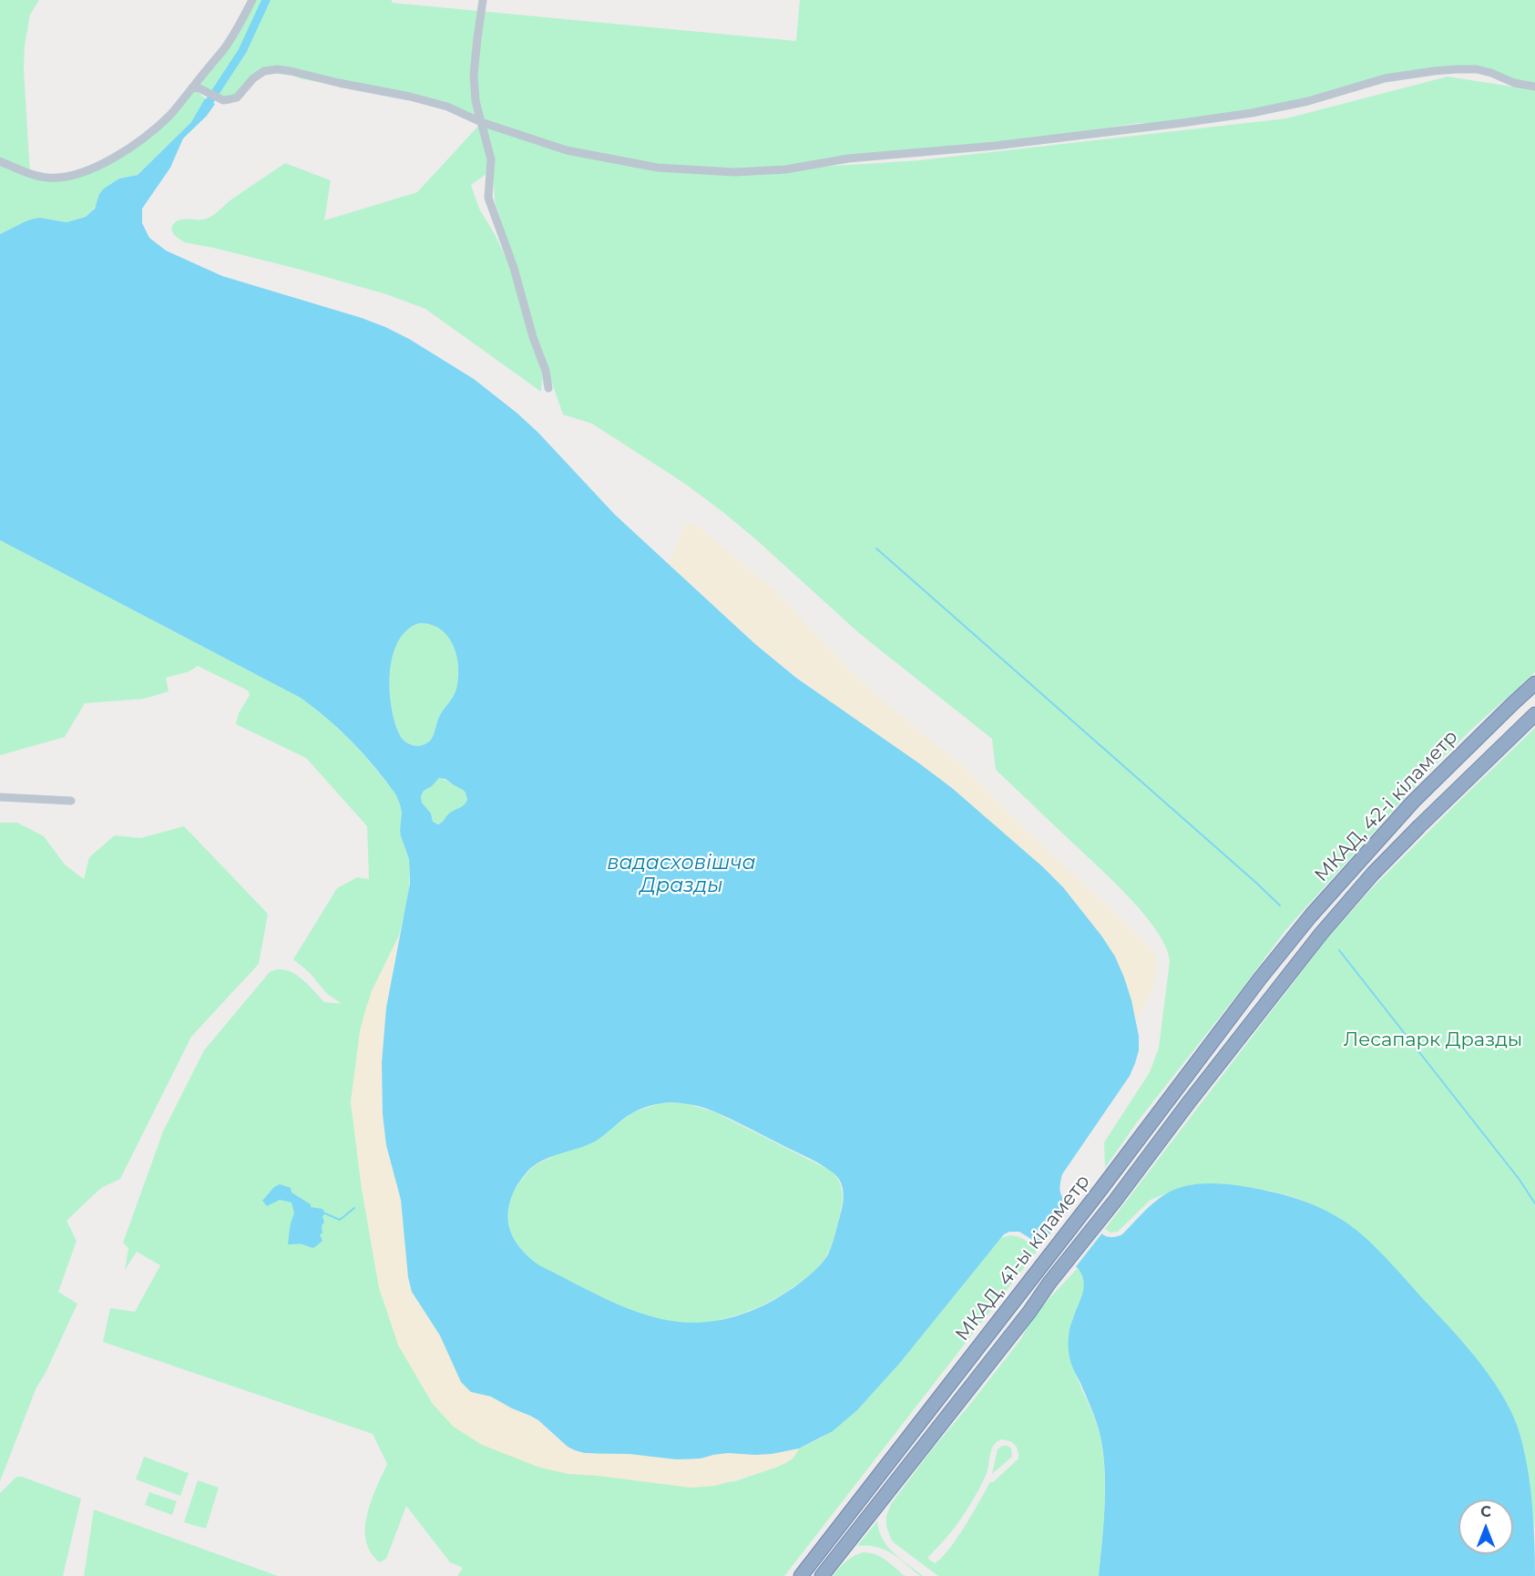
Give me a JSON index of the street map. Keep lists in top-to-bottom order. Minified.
{"streets":{"highway":["МКАД, 42-і кіламетр","МКАД, 41-ы кіламетр"]},"crossings":[["МКАД, 42-і кіламетр","МКАД, 41-ы кіламетр"]],"water":["вадасховішча Дразды"],"parks":["Лесапарк Дразды"],"north":"top"}
